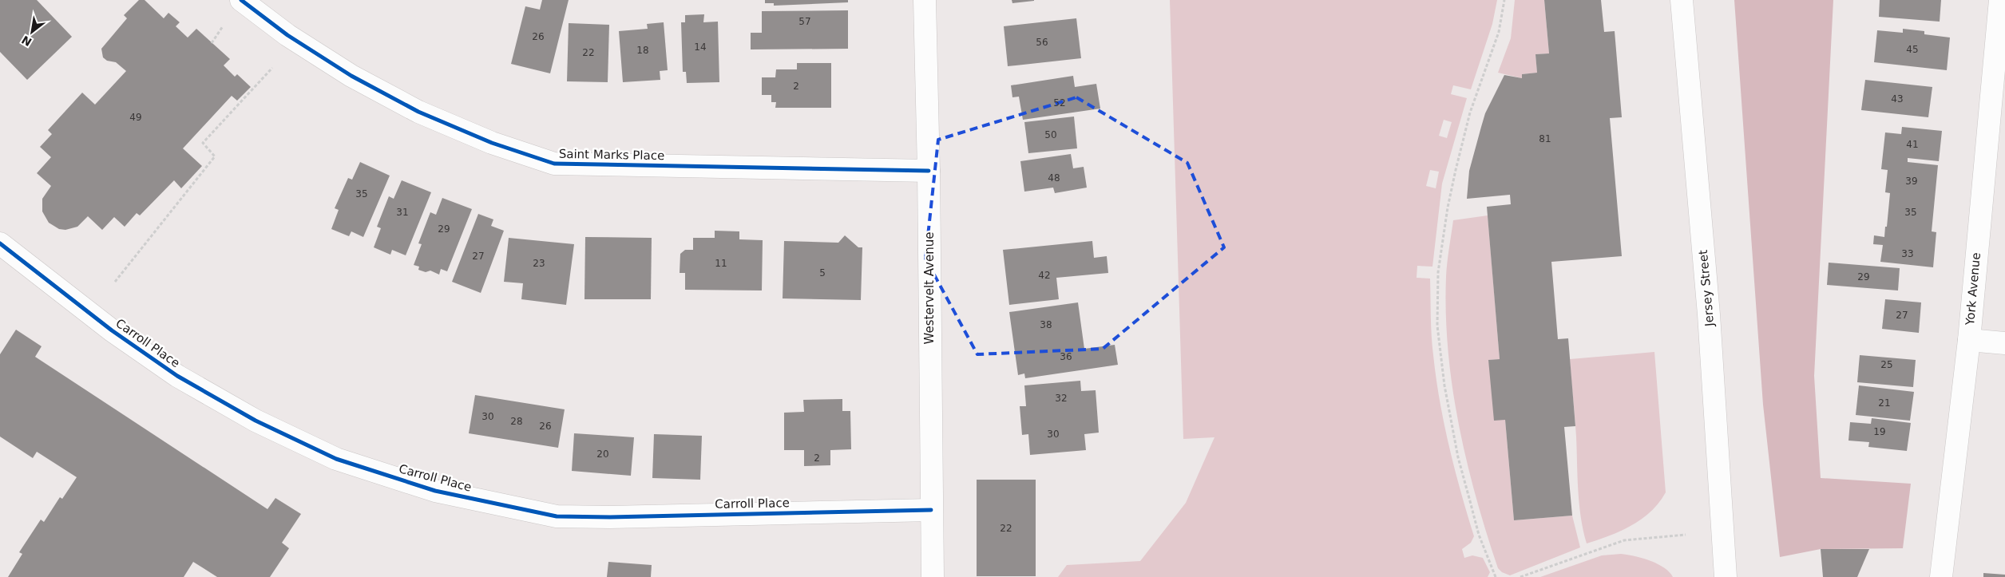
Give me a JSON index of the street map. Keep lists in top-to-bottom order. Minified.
{"streets":{"street":["Saint Marks Place","Westervelt Avenue","Jersey Street","York Avenue","Carroll Place"]},"crossings":[["Saint Marks Place","Westervelt Avenue"],["Westervelt Avenue","Carroll Place"]],"house_numbers":["57","26","56","14","45","18","22","2","43","52","49","50","81","41","48","39","35","31","35","29","33","27","23","11","5","42","29","27","38","36","25","32","21","30","28","26","19","30","20","2","22"],"north":"bottom left"}
